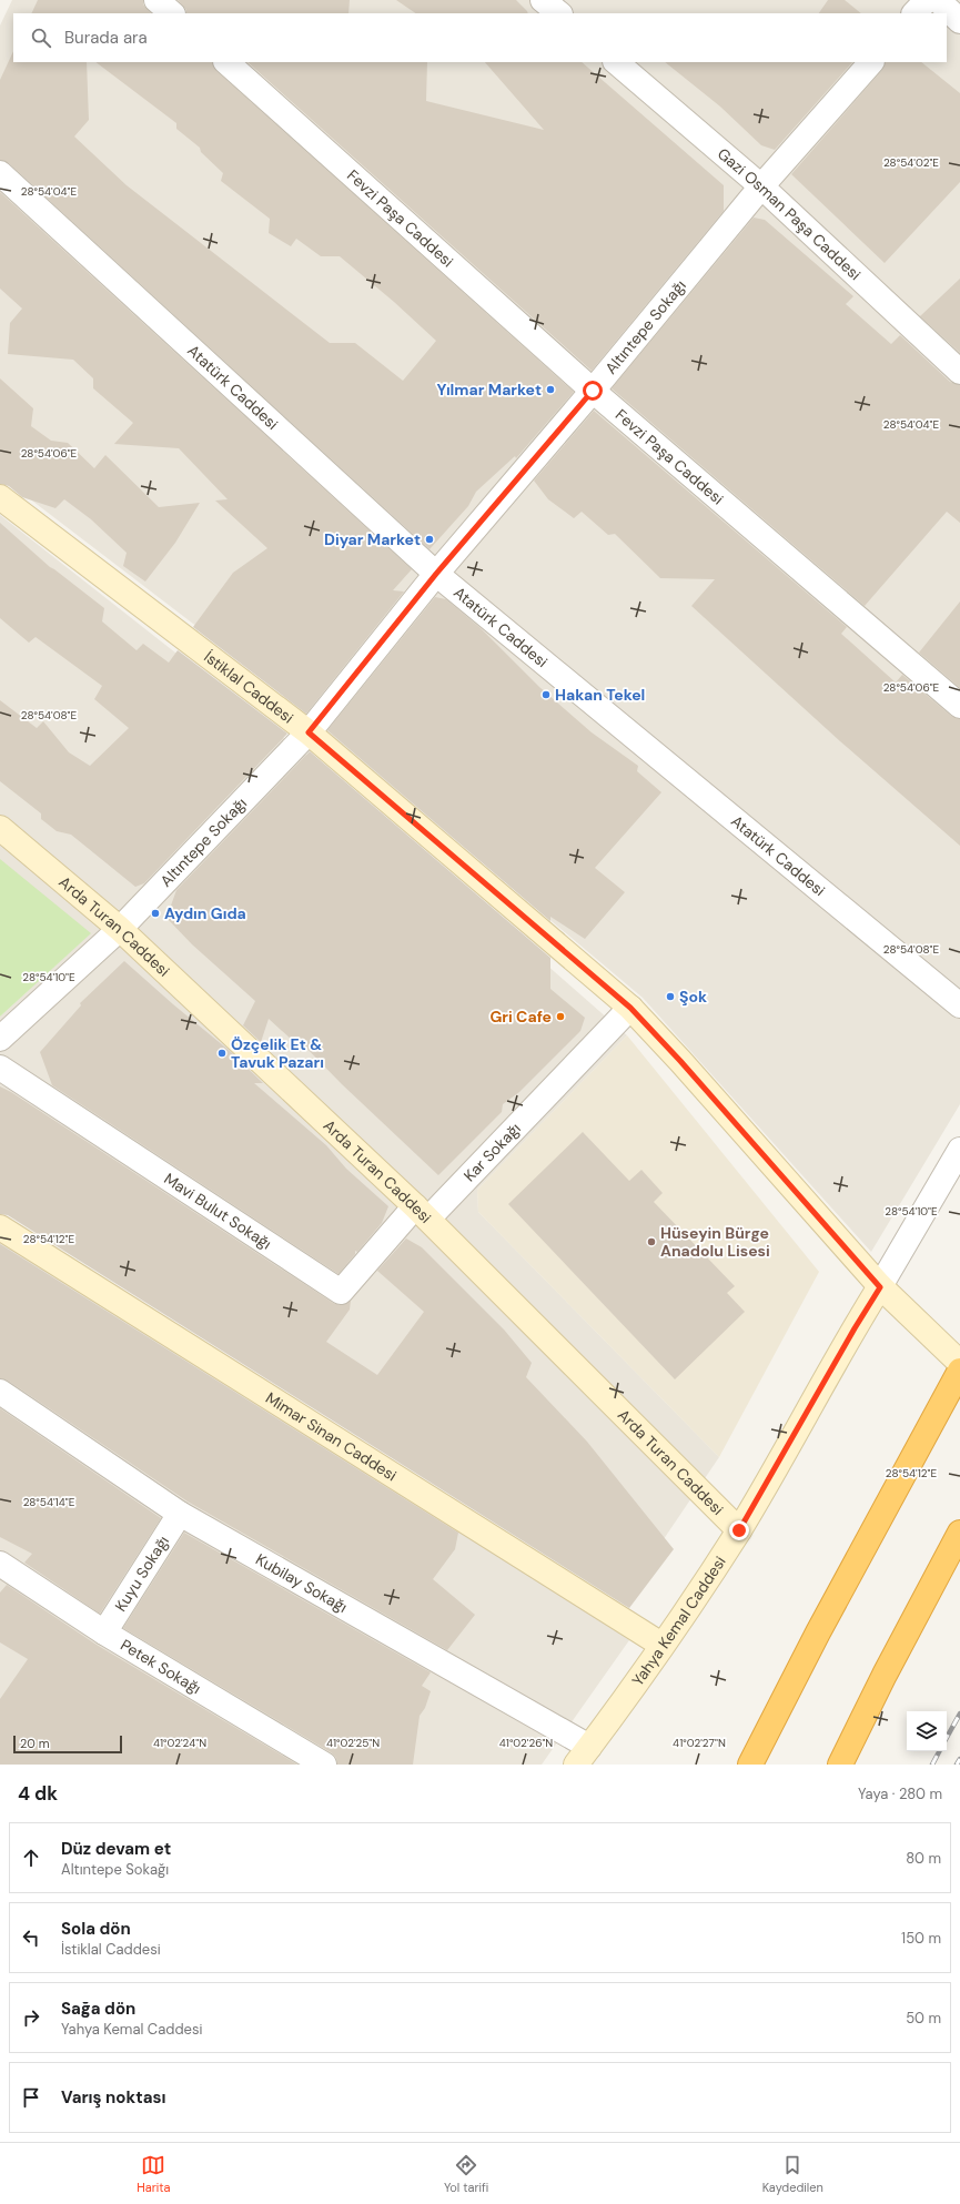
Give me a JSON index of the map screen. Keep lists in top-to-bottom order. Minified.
{"streets":{"street":["Gazi Osman Paşa Caddesi","Fevzi Paşa Caddesi","Altıntepe Sokağı","Atatürk Caddesi","İstiklal Caddesi","Arda Turan Caddesi","Kar Sokağı","Mavi Bulut Sokağı","Mimar Sinan Caddesi","Kuyu Sokağı","Kubilay Sokağı","Yahya Kemal Caddesi","Petek Sokağı"]},"crossings":[["Gazi Osman Paşa Caddesi","Altıntepe Sokağı"],["Fevzi Paşa Caddesi","Altıntepe Sokağı"],["Altıntepe Sokağı","Atatürk Caddesi"],["Altıntepe Sokağı","İstiklal Caddesi"],["Altıntepe Sokağı","Arda Turan Caddesi"],["İstiklal Caddesi","Kar Sokağı"],["İstiklal Caddesi","Yahya Kemal Caddesi"],["Arda Turan Caddesi","Kar Sokağı"],["Arda Turan Caddesi","Mavi Bulut Sokağı"],["Arda Turan Caddesi","Yahya Kemal Caddesi"],["Kar Sokağı","Mavi Bulut Sokağı"],["Mimar Sinan Caddesi","Yahya Kemal Caddesi"],["Kuyu Sokağı","Kubilay Sokağı"],["Kuyu Sokağı","Petek Sokağı"],["Kubilay Sokağı","Yahya Kemal Caddesi"]],"places":["Yılmar Market","Diyar Market","Hakan Tekel","Aydın Gıda","Şok","Gri Cafe","Özçelik Et & Tavuk Pazarı","Hüseyin Bürge Anadolu Lisesi"],"scale_bar":"20 m","page":{"search":"Burada ara","scale":"20 m","heading":["4 dk","Yaya · 280 m"],"list":[["Düz devam et","Altıntepe Sokağı","80 m"],["Sola dön","İstiklal Caddesi","150 m"],["Sağa dön","Yahya Kemal Caddesi","50 m"],"Varış noktası"],"nav":["Harita","Yol tarifi","Kaydedilen"]},"coordinates":["28°54'02\"E","28°54'04\"E","28°54'06\"E","28°54'08\"E","28°54'10\"E","28°54'12\"E","28°54'14\"E","41°02'24\"N","41°02'25\"N","41°02'26\"N","41°02'27\"N"]}
